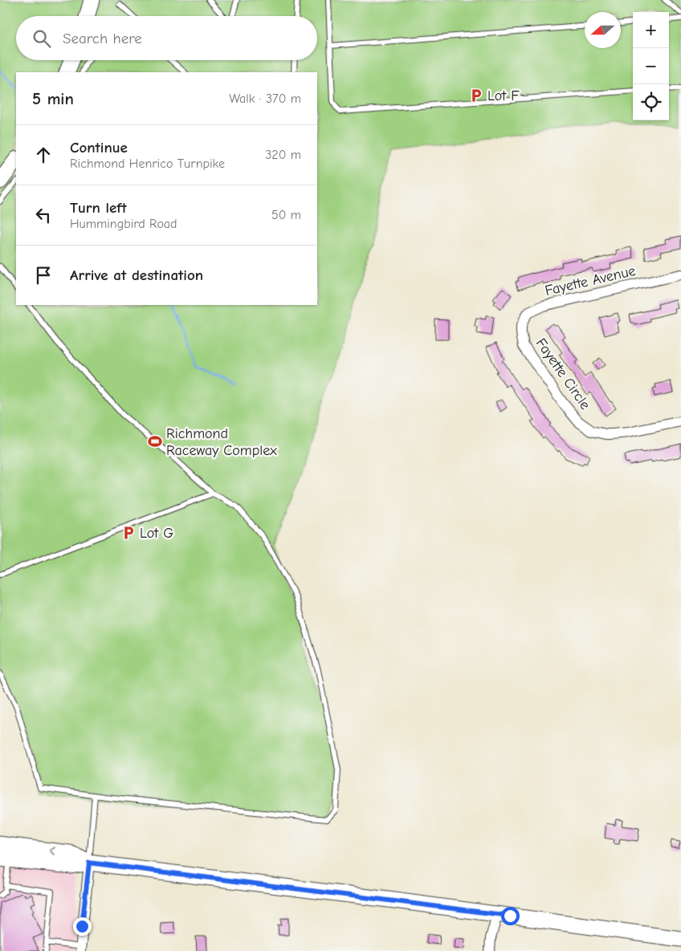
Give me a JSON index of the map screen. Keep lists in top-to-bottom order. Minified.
{"streets":{"street":["Fayette Avenue","Fayette Circle"]},"crossings":[["Fayette Avenue","Fayette Circle"]],"places":{"parking":["Lot F","Lot G"],"sports":["Richmond Raceway Complex"]},"north":"left","page":{"map_buttons":["+","−"],"search":"Search here","heading":["5 min","Walk · 370 m"],"list":[["Continue","Richmond Henrico Turnpike","320 m"],["Turn left","Hummingbird Road","50 m"],"Arrive at destination"]}}
